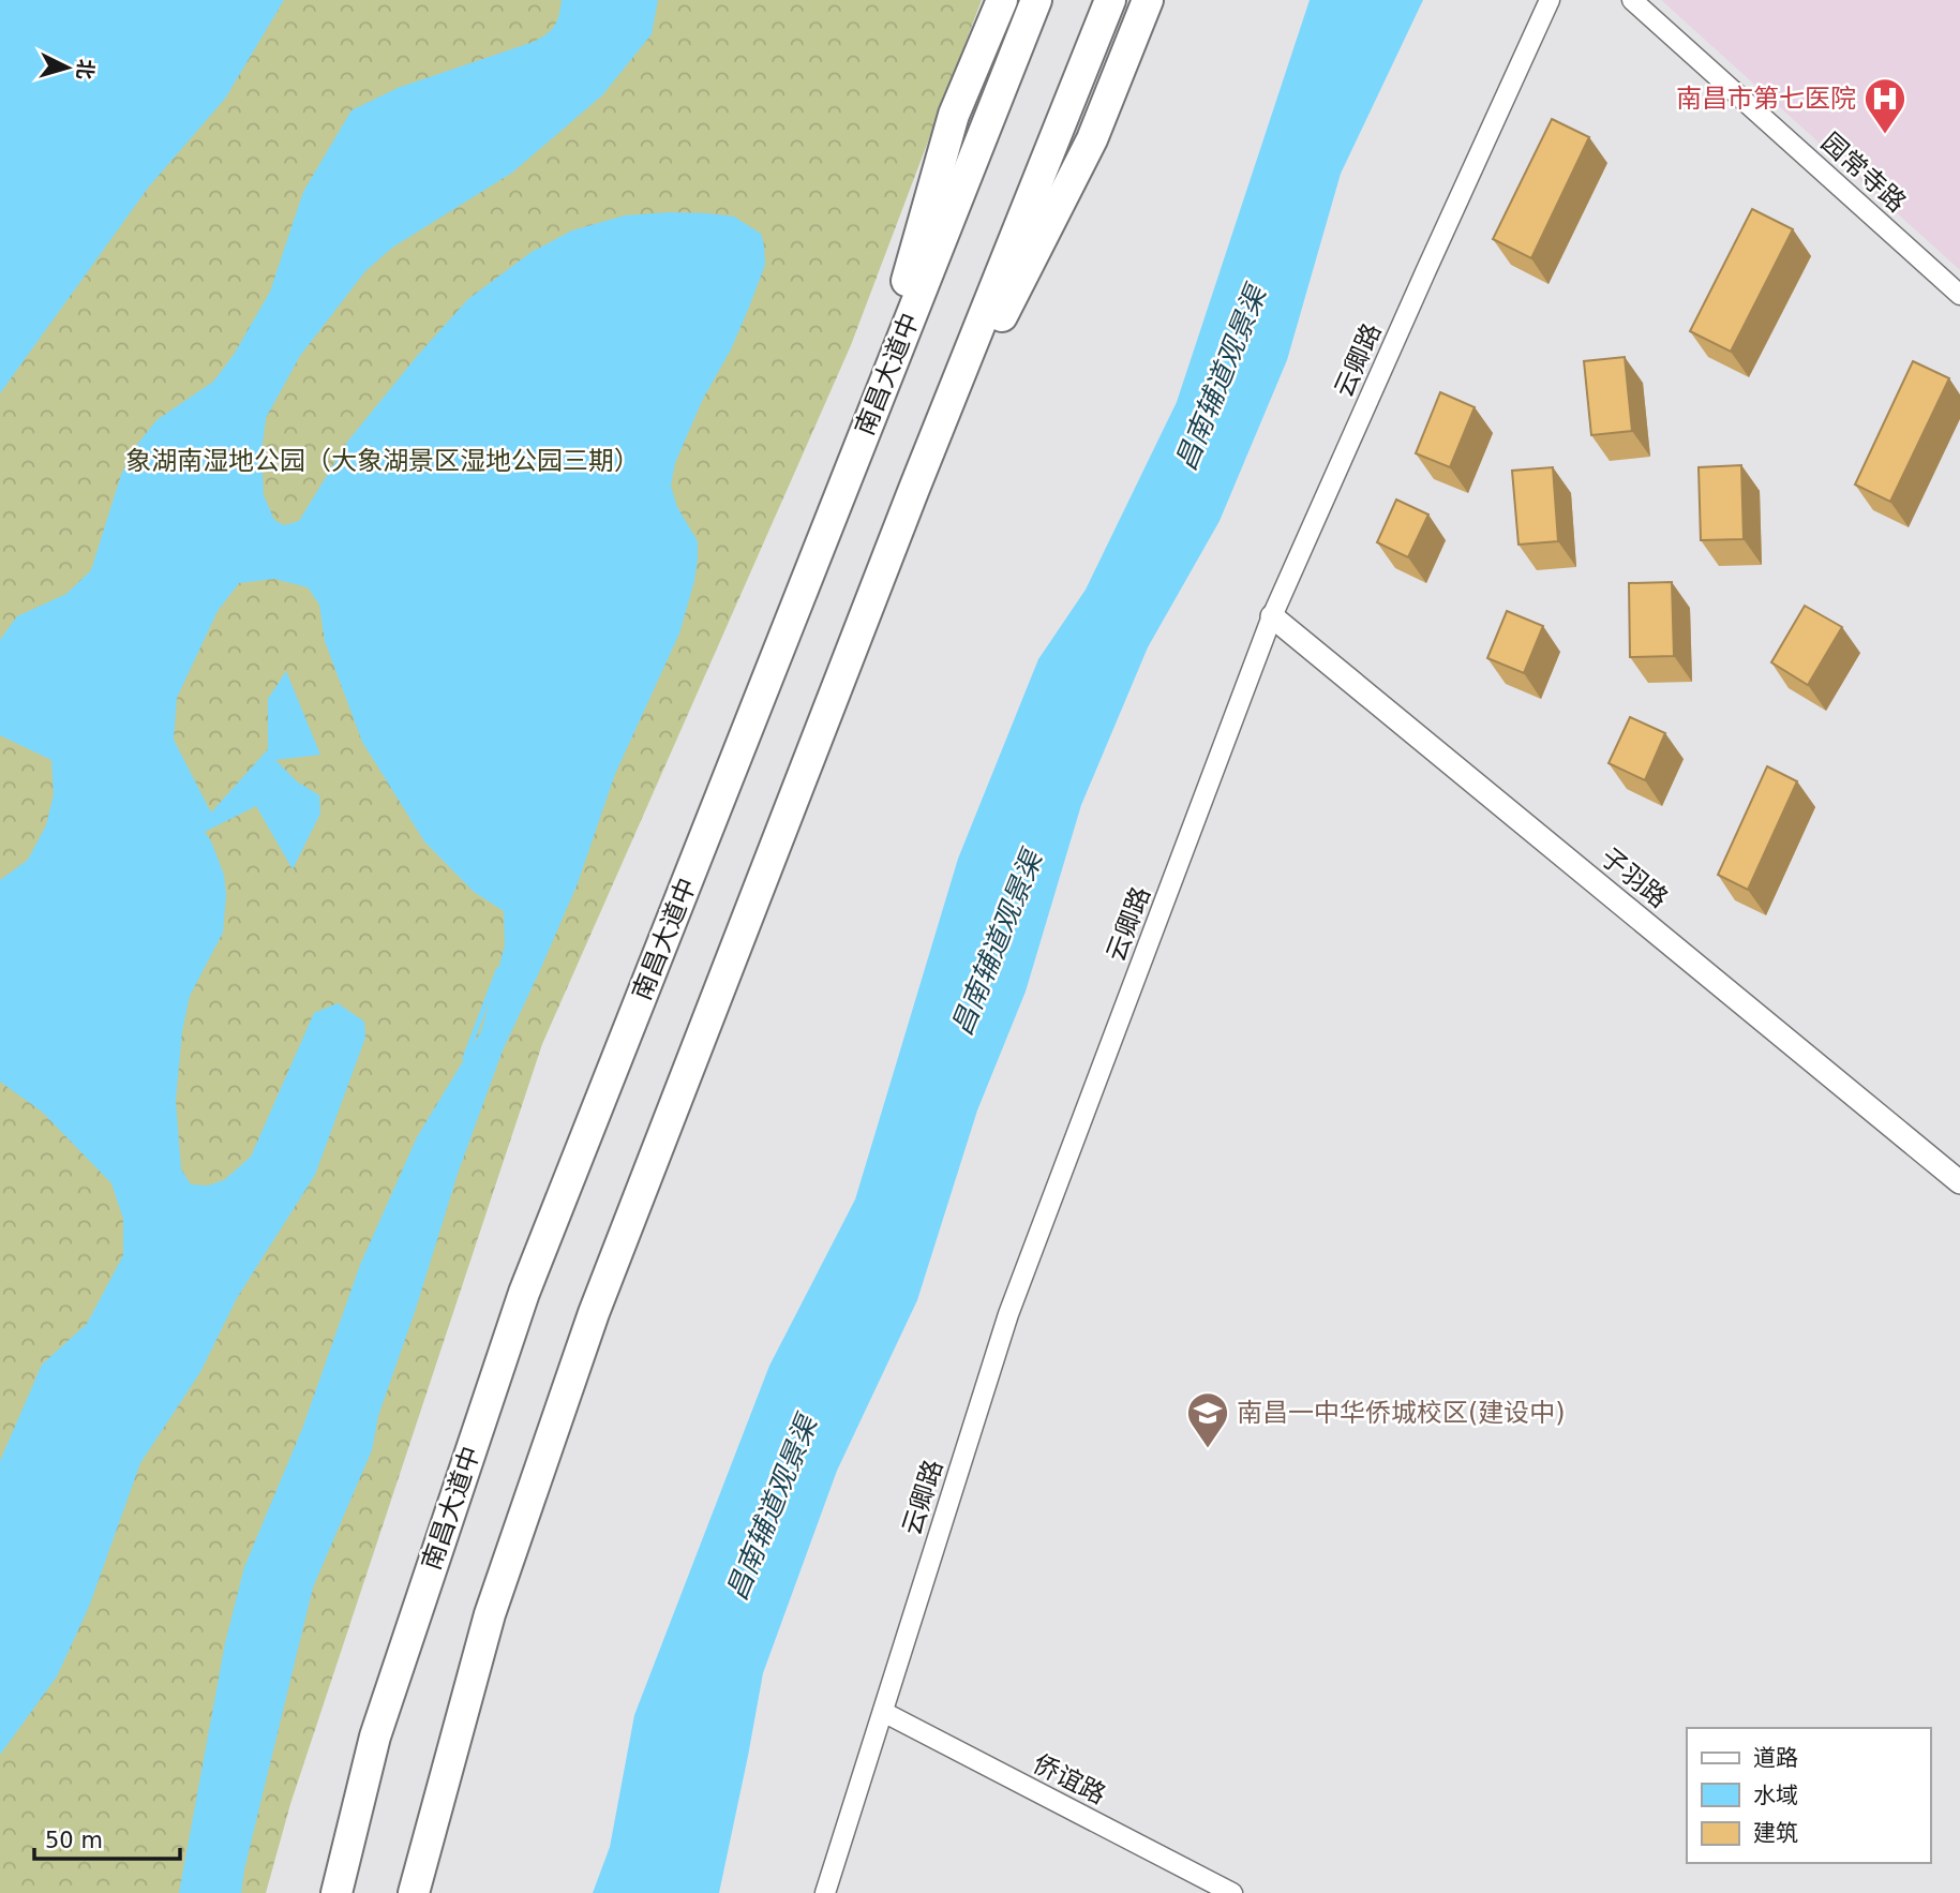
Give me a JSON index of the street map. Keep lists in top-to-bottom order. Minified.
{"streets":{"highway":["南昌大道中"],"street":["园常寺路","云卿路","子羽路","侨谊路"]},"crossings":[["云卿路","子羽路"],["云卿路","侨谊路"]],"water":["昌南辅道观景渠"],"parks":["象湖南湿地公园（大象湖景区湿地公园三期）"],"places":{"hospital":["南昌市第七医院"],"school or university":["南昌一中华侨城校区(建设中)"]},"legend":["道路","水域","建筑"],"scale_bar":"50 m","north":"right"}
